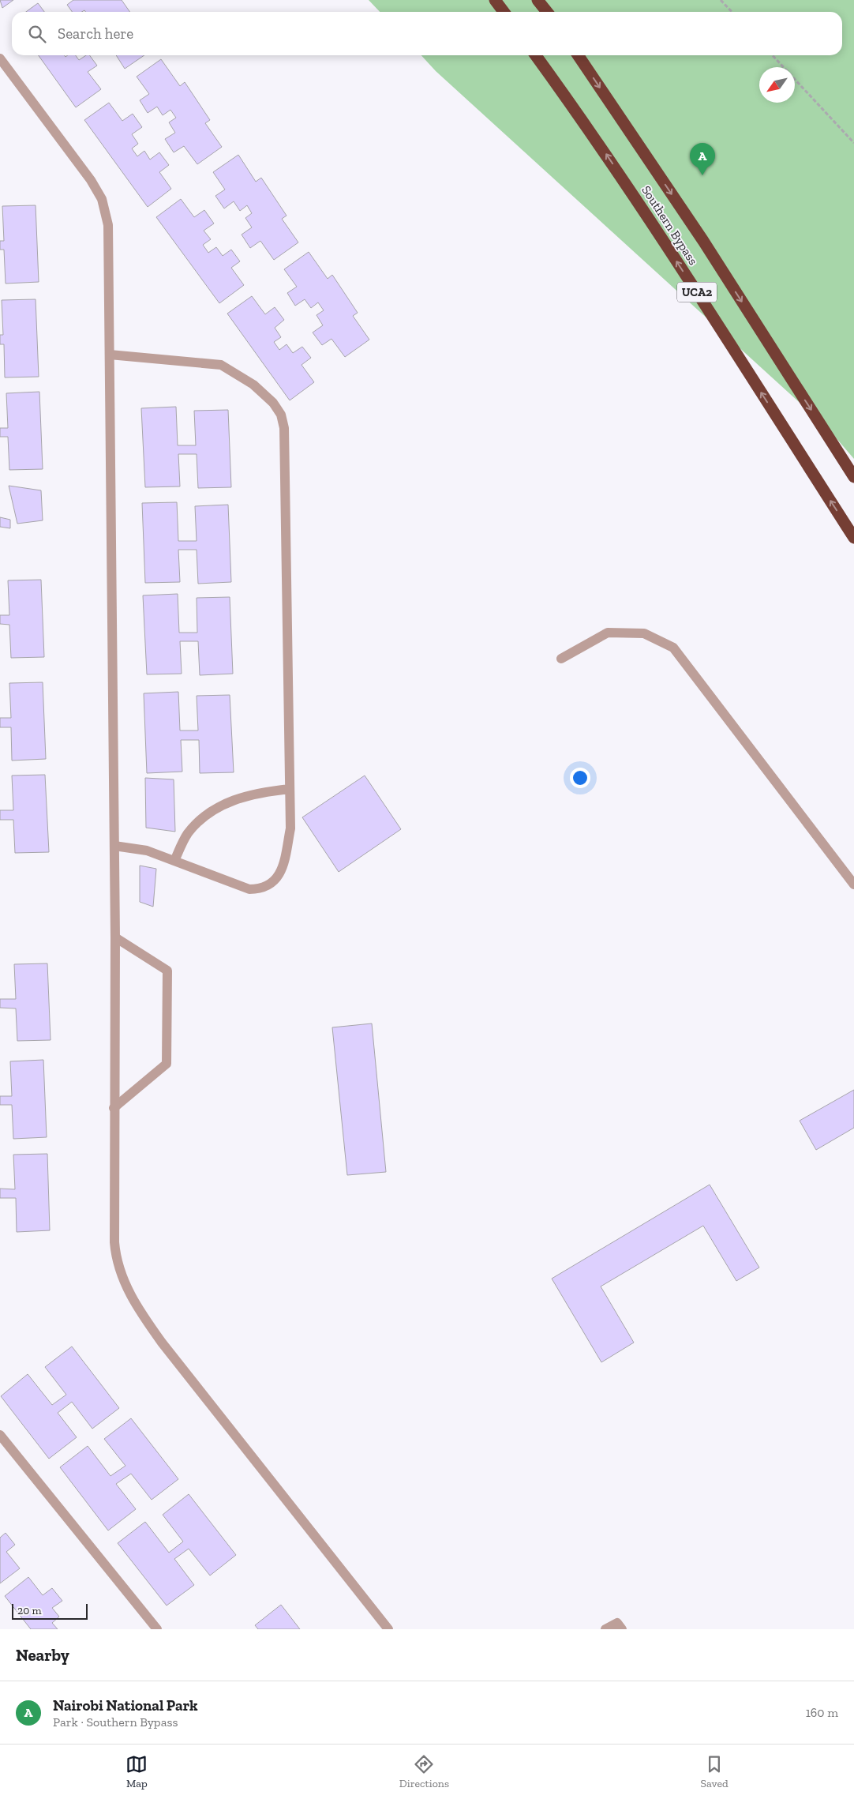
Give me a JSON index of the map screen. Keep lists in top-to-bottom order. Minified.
{"streets":{"highway":["Southern Bypass","UCA2"]},"scale_bar":"20 m","north":"bottom left","page":{"search":"Search here","pins":"A","scale":"20 m","heading":"Nearby","list":[{"mark":"A","name":"Nairobi National Park","note":"Park · Southern Bypass","value":"160 m"}],"nav":["Map","Directions","Saved"]}}
